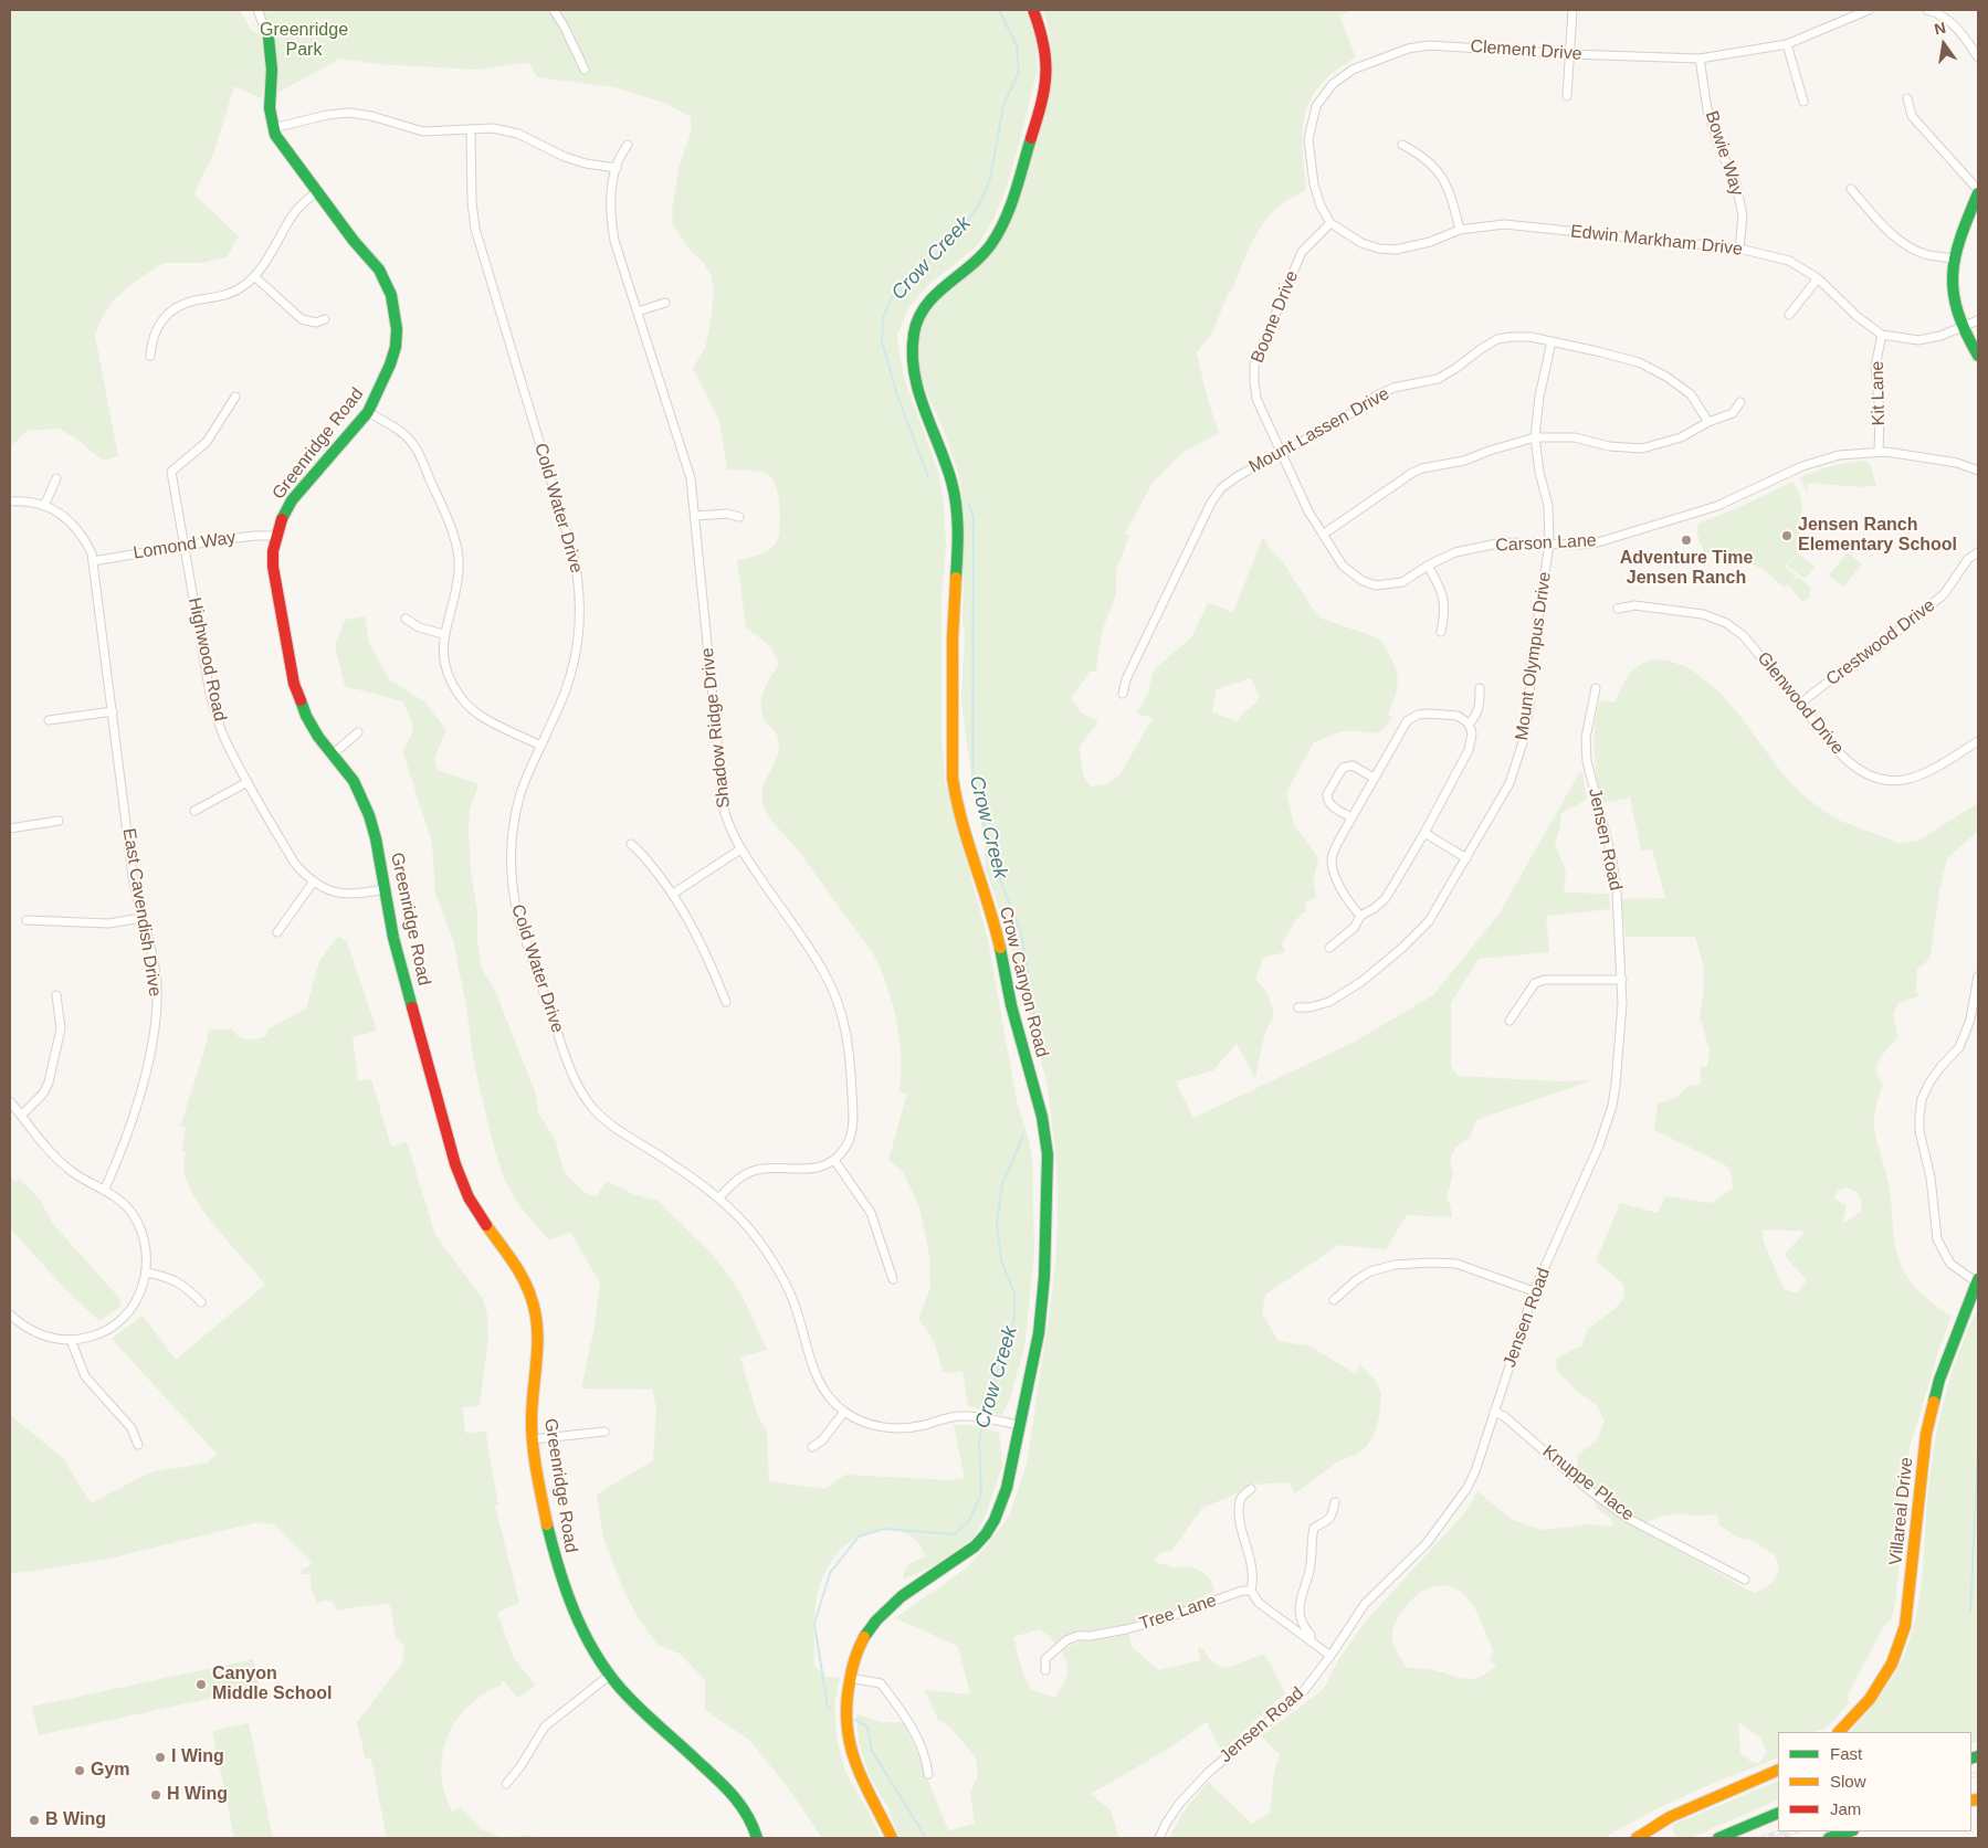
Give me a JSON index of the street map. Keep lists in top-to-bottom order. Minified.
{"streets":{"main road":["Greenridge Road","Crow Canyon Road","Villareal Drive"],"street":["Clement Drive","Bowie Way","Edwin Markham Drive","Boone Drive","Kit Lane","Mount Lassen Drive","Cold Water Drive","Carson Lane","Lomond Way","Crestwood Drive","Mount Olympus Drive","Highwood Road","Glenwood Drive","Shadow Ridge Drive","Jensen Road","East Cavendish Drive","Knuppe Place","Tree Lane"]},"crossings":[["Clement Drive","Bowie Way"],["Clement Drive","Edwin Markham Drive"],["Clement Drive","Boone Drive"],["Bowie Way","Edwin Markham Drive"],["Edwin Markham Drive","Boone Drive"],["Edwin Markham Drive","Kit Lane"],["Boone Drive","Mount Lassen Drive"],["Boone Drive","Carson Lane"],["Kit Lane","Carson Lane"],["Mount Lassen Drive","Mount Olympus Drive"],["Greenridge Road","Lomond Way"],["Greenridge Road","Highwood Road"],["Cold Water Drive","Crow Canyon Road"],["Carson Lane","Mount Olympus Drive"],["Lomond Way","Highwood Road"],["Lomond Way","East Cavendish Drive"],["Crestwood Drive","Glenwood Drive"],["Jensen Road","Knuppe Place"]],"water":["Crow Creek"],"parks":["Greenridge Park"],"places":["Jensen Ranch Elementary School","Adventure Time Jensen Ranch","Canyon Middle School","I Wing","Gym","H Wing","B Wing"],"legend":["Fast","Slow","Jam"],"north":"top"}
